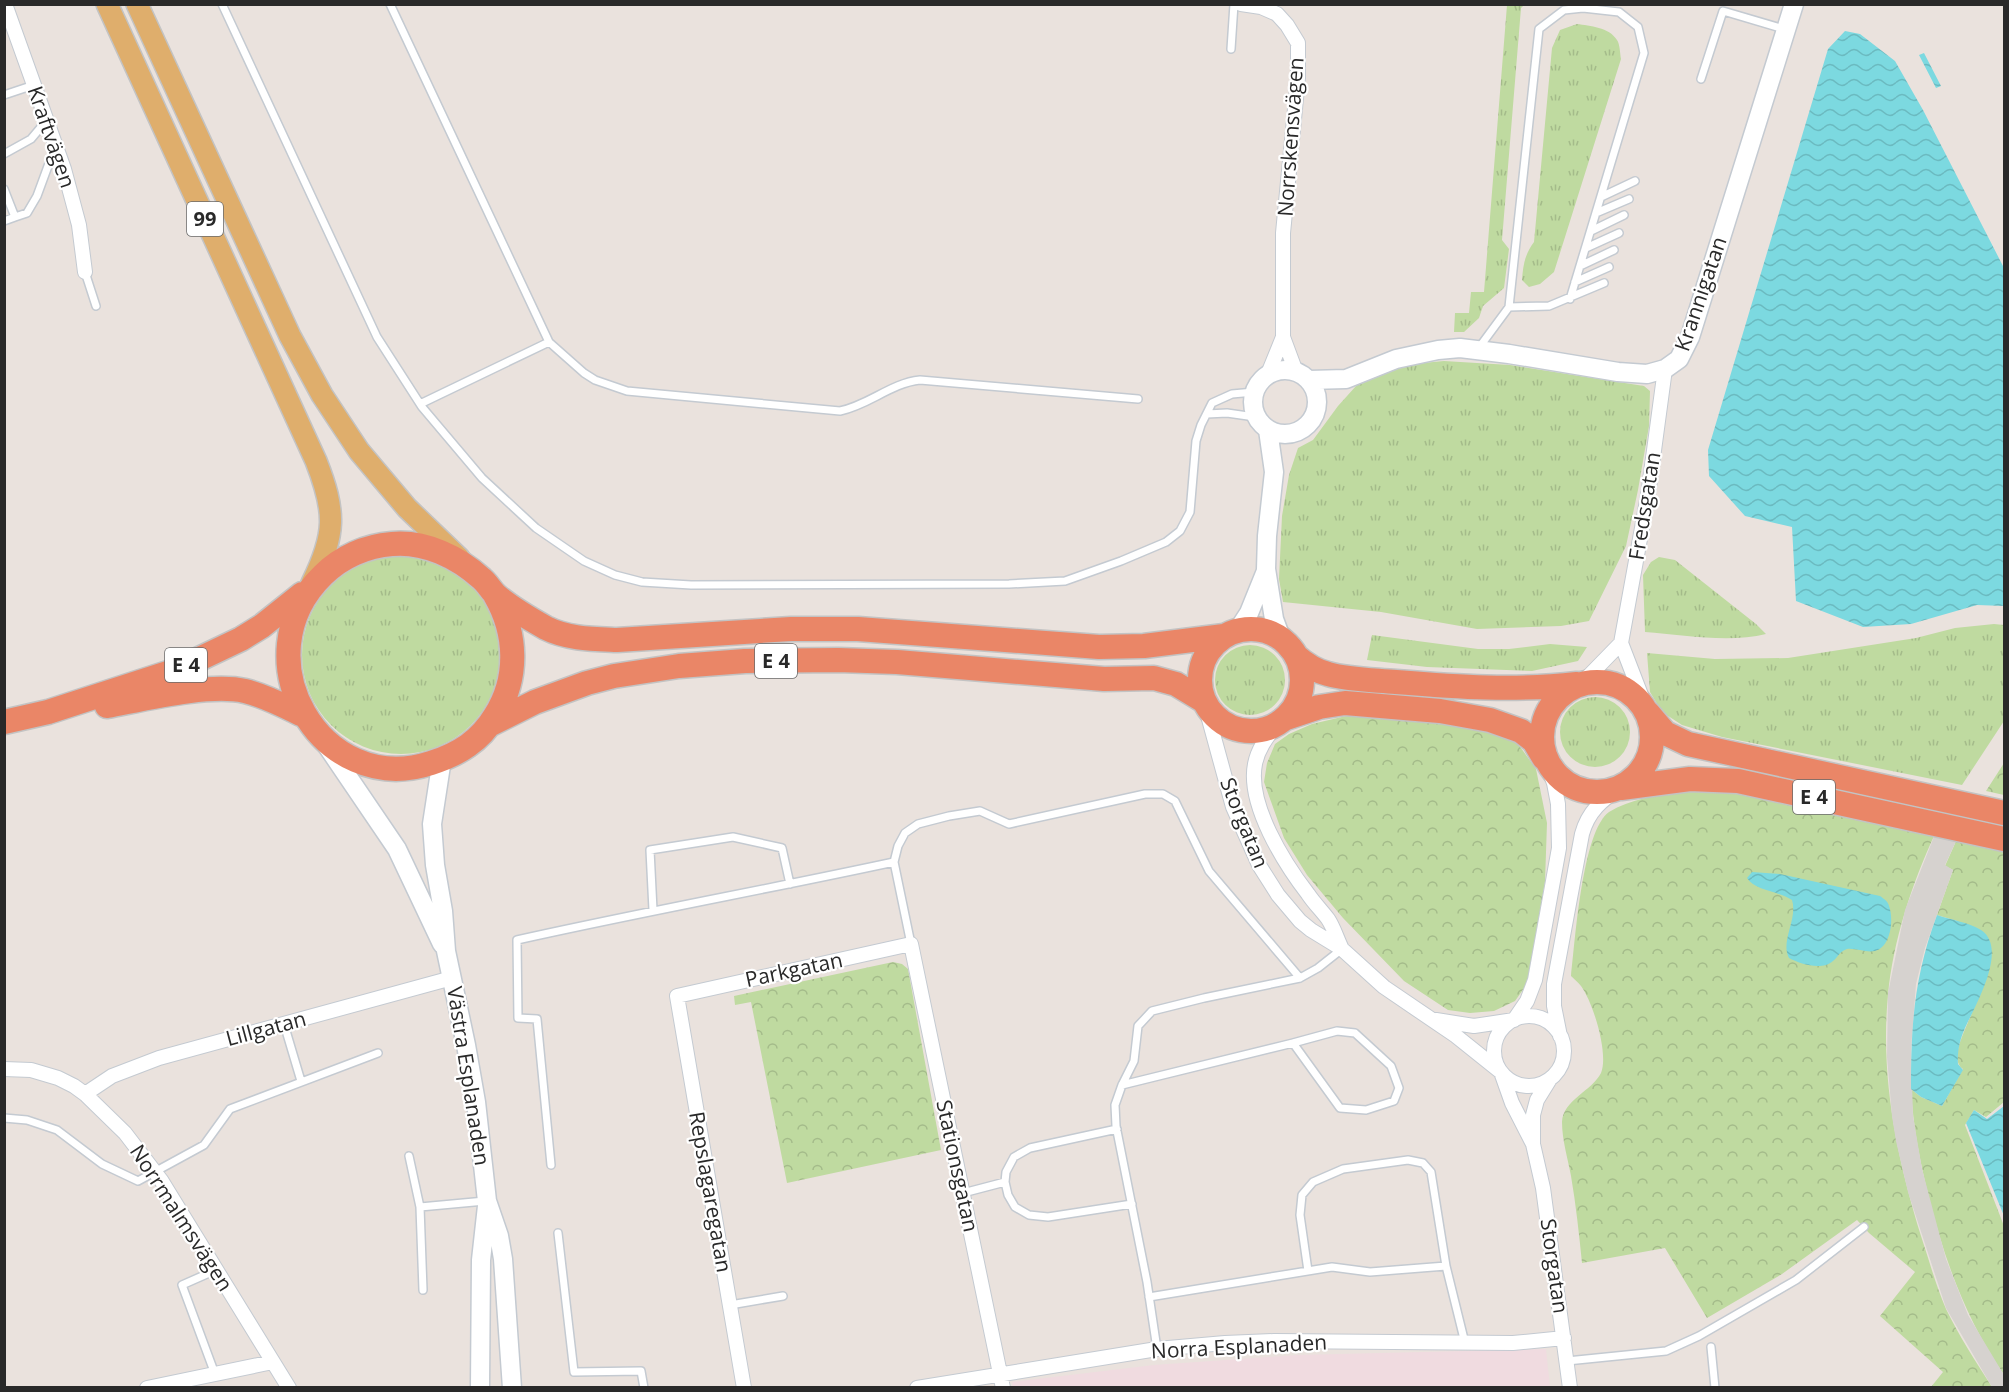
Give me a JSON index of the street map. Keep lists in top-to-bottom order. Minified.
{"streets":{"highway":["E 4"],"main road":["99"],"street":["Kraftvägen","Norrskensvägen","Krannigatan","Fredsgatan","Storgatan","Parkgatan","Lillgatan","Västra Esplanaden","Stationsgatan","Repslagaregatan","Norrmalmsvägen","Norra Esplanaden"]},"crossings":[["99","E 4"],["Krannigatan","Fredsgatan"],["E 4","Storgatan"],["E 4","Västra Esplanaden"],["Storgatan","Norra Esplanaden"],["Parkgatan","Stationsgatan"],["Parkgatan","Repslagaregatan"],["Lillgatan","Västra Esplanaden"],["Lillgatan","Norrmalmsvägen"],["Stationsgatan","Norra Esplanaden"]]}
